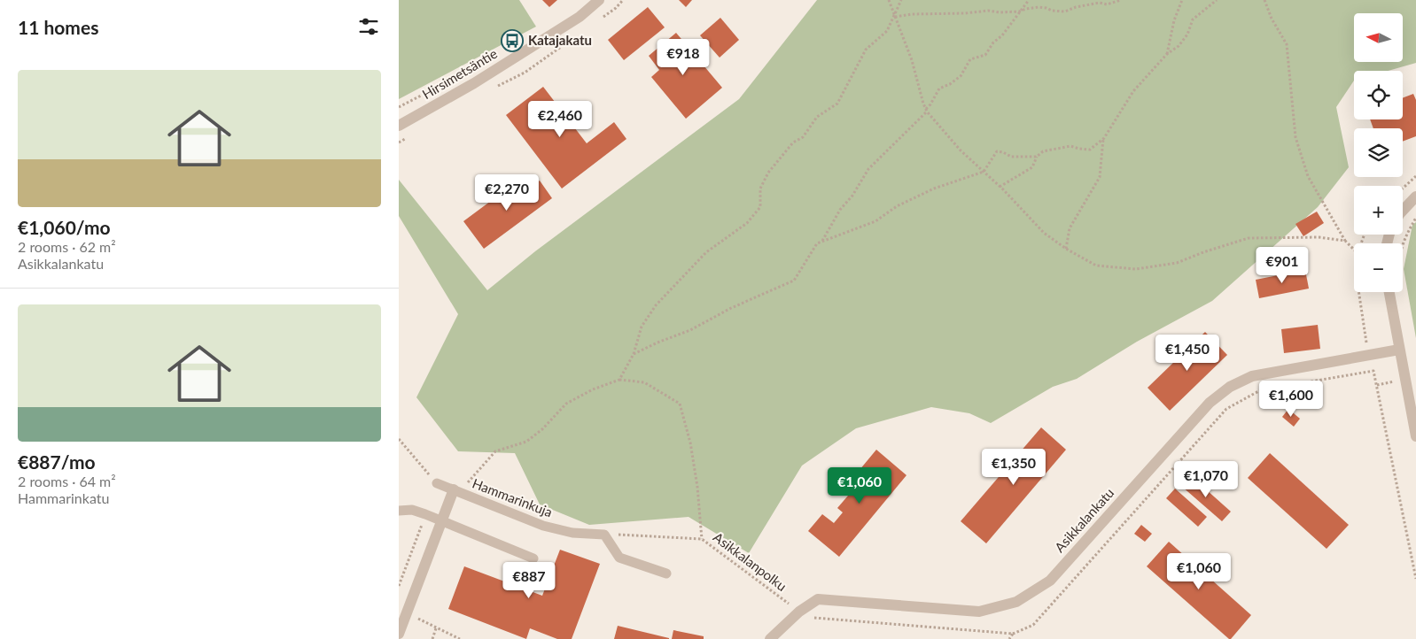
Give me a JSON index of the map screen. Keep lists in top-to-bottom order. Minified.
{"streets":{"street":["Hirsimetsäntie","Asikkalankatu"],"lane":["Hammarinkuja"],"path":["Asikkalanpolku"]},"crossings":[["Hammarinkuja","Asikkalanpolku"],["Asikkalankatu","Asikkalanpolku"]],"places":{"bus stop":["Katajakatu"]},"north":"left","page":{"heading":"11 homes","map_buttons":["+","−"],"price":["€918","€2,460","€2,270","€901","€1,450","€1,600","€1,350","€1,070","€1,060","€1,060","€887"],"list":[{"name":"€1,060/mo","note":"2 rooms · 62 m² · Asikkalankatu"},{"name":"€887/mo","note":"2 rooms · 64 m² · Hammarinkatu"}]}}
